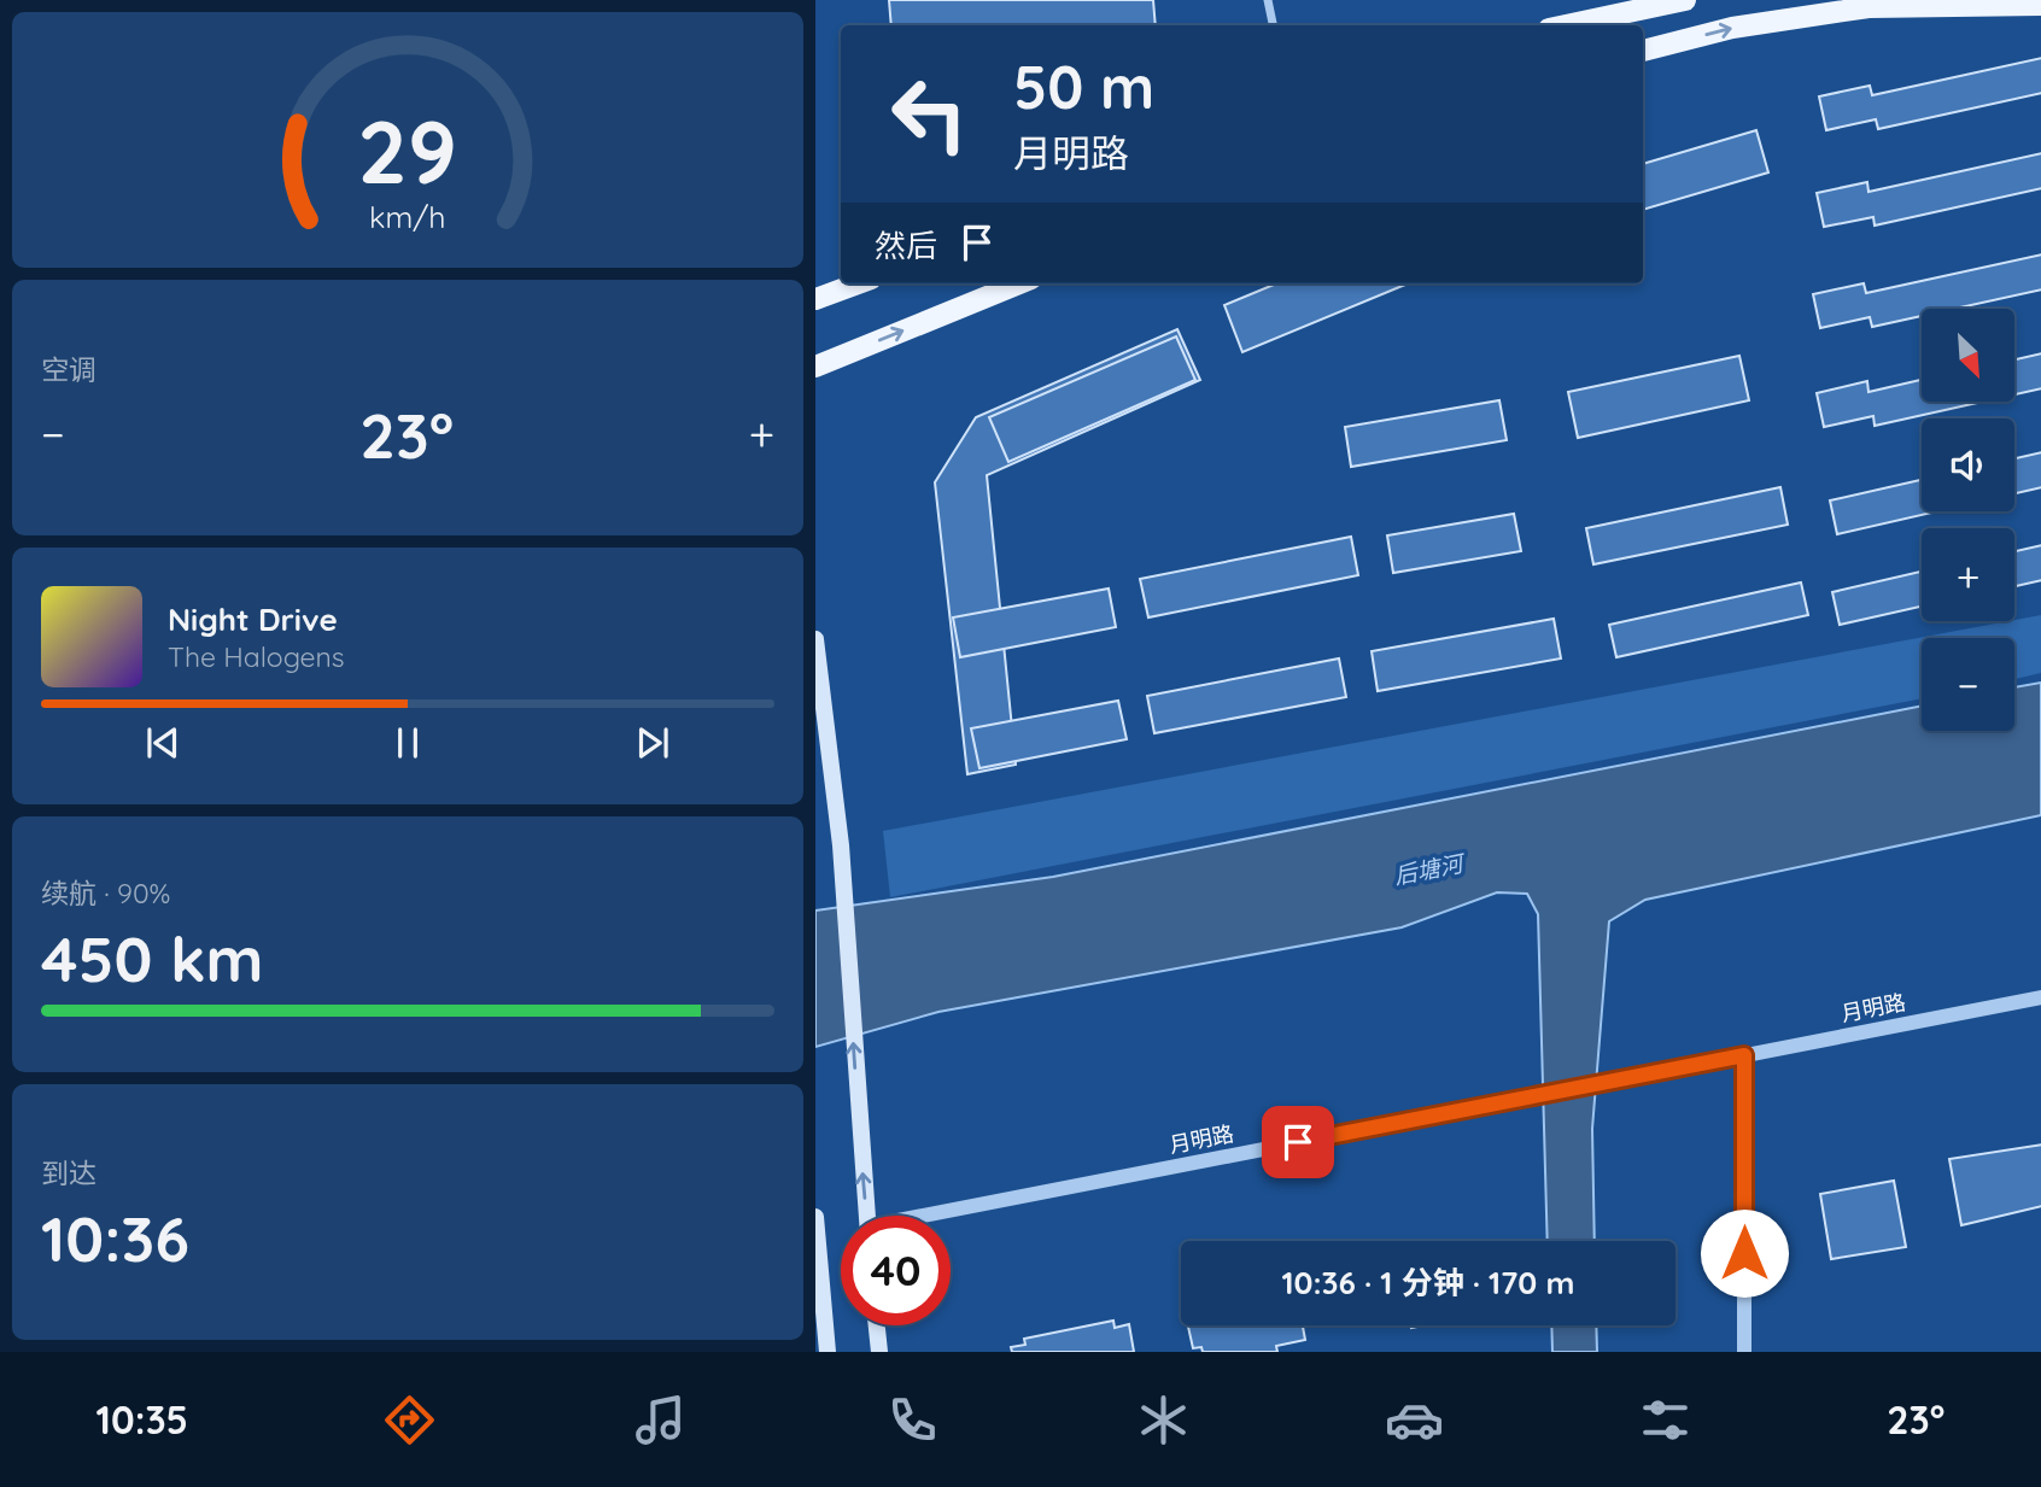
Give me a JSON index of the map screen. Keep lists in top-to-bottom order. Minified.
{"streets":{"street":["月明路"]},"water":["后塘河"],"north":"bottom right","page":{"turn":["50 m","月明路"],"then":"然后","tile":["空调",["续航 · 90%","450 km"],["到达","10:36"]],"map_buttons":["+","−"],"heat":["−","23°","+"],"song":["Night Drive","The Halogens"],"limit":"40","trip":"10:36 · 1 分钟 · 170 m","tabs":["10:35","23°"],"gauge":["29","km/h"]}}
